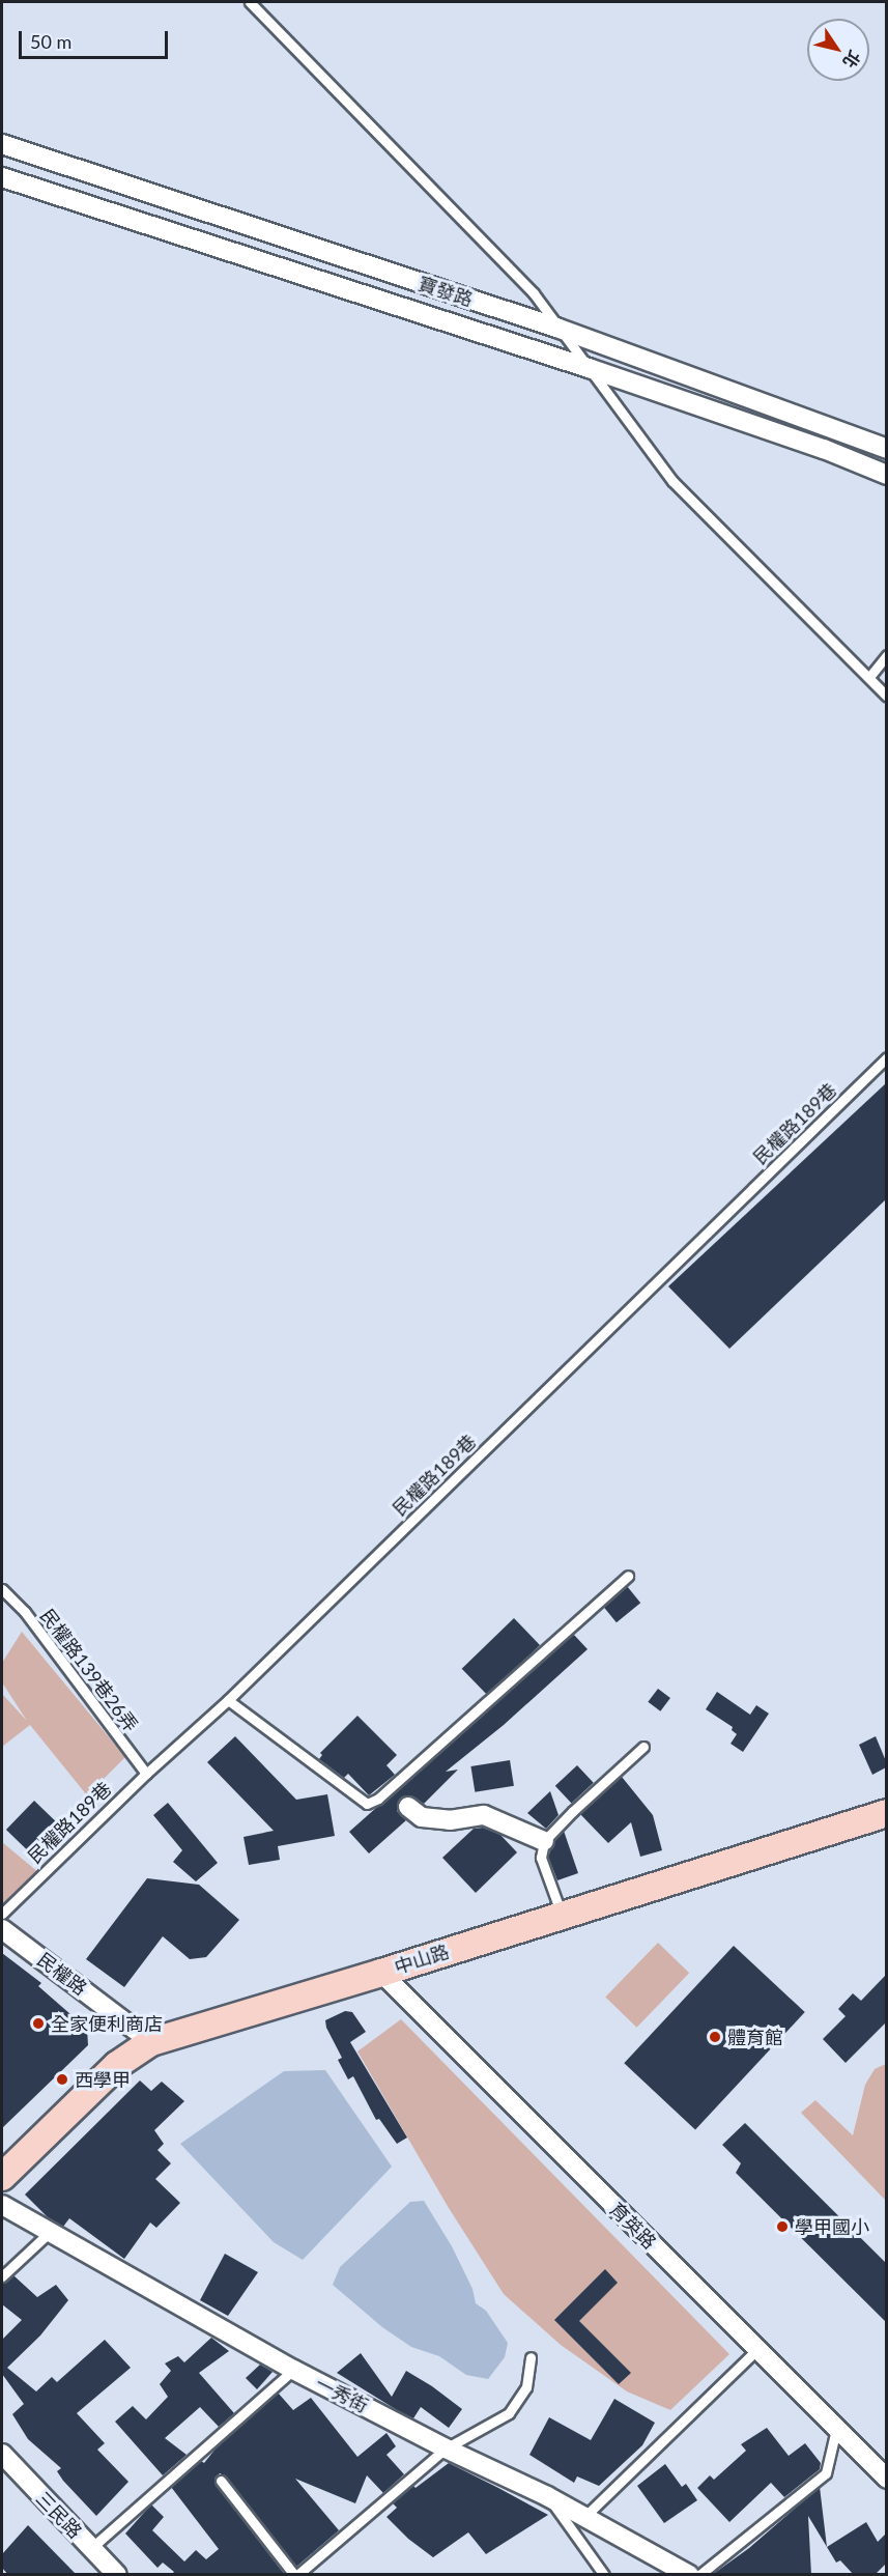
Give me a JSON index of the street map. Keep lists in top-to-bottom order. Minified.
{"streets":{"main road":["中山路"],"street":["寶發路","民權路","育英路","一秀街","三民路"],"lane":["民權路189巷","民權路139巷26弄"]},"crossings":[["民權路189巷","民權路139巷26弄"],["中山路","民權路"],["中山路","育英路"]],"places":["全家便利商店","體育館","西學甲","學甲國小"],"scale_bar":"50 m","north":"bottom right"}
